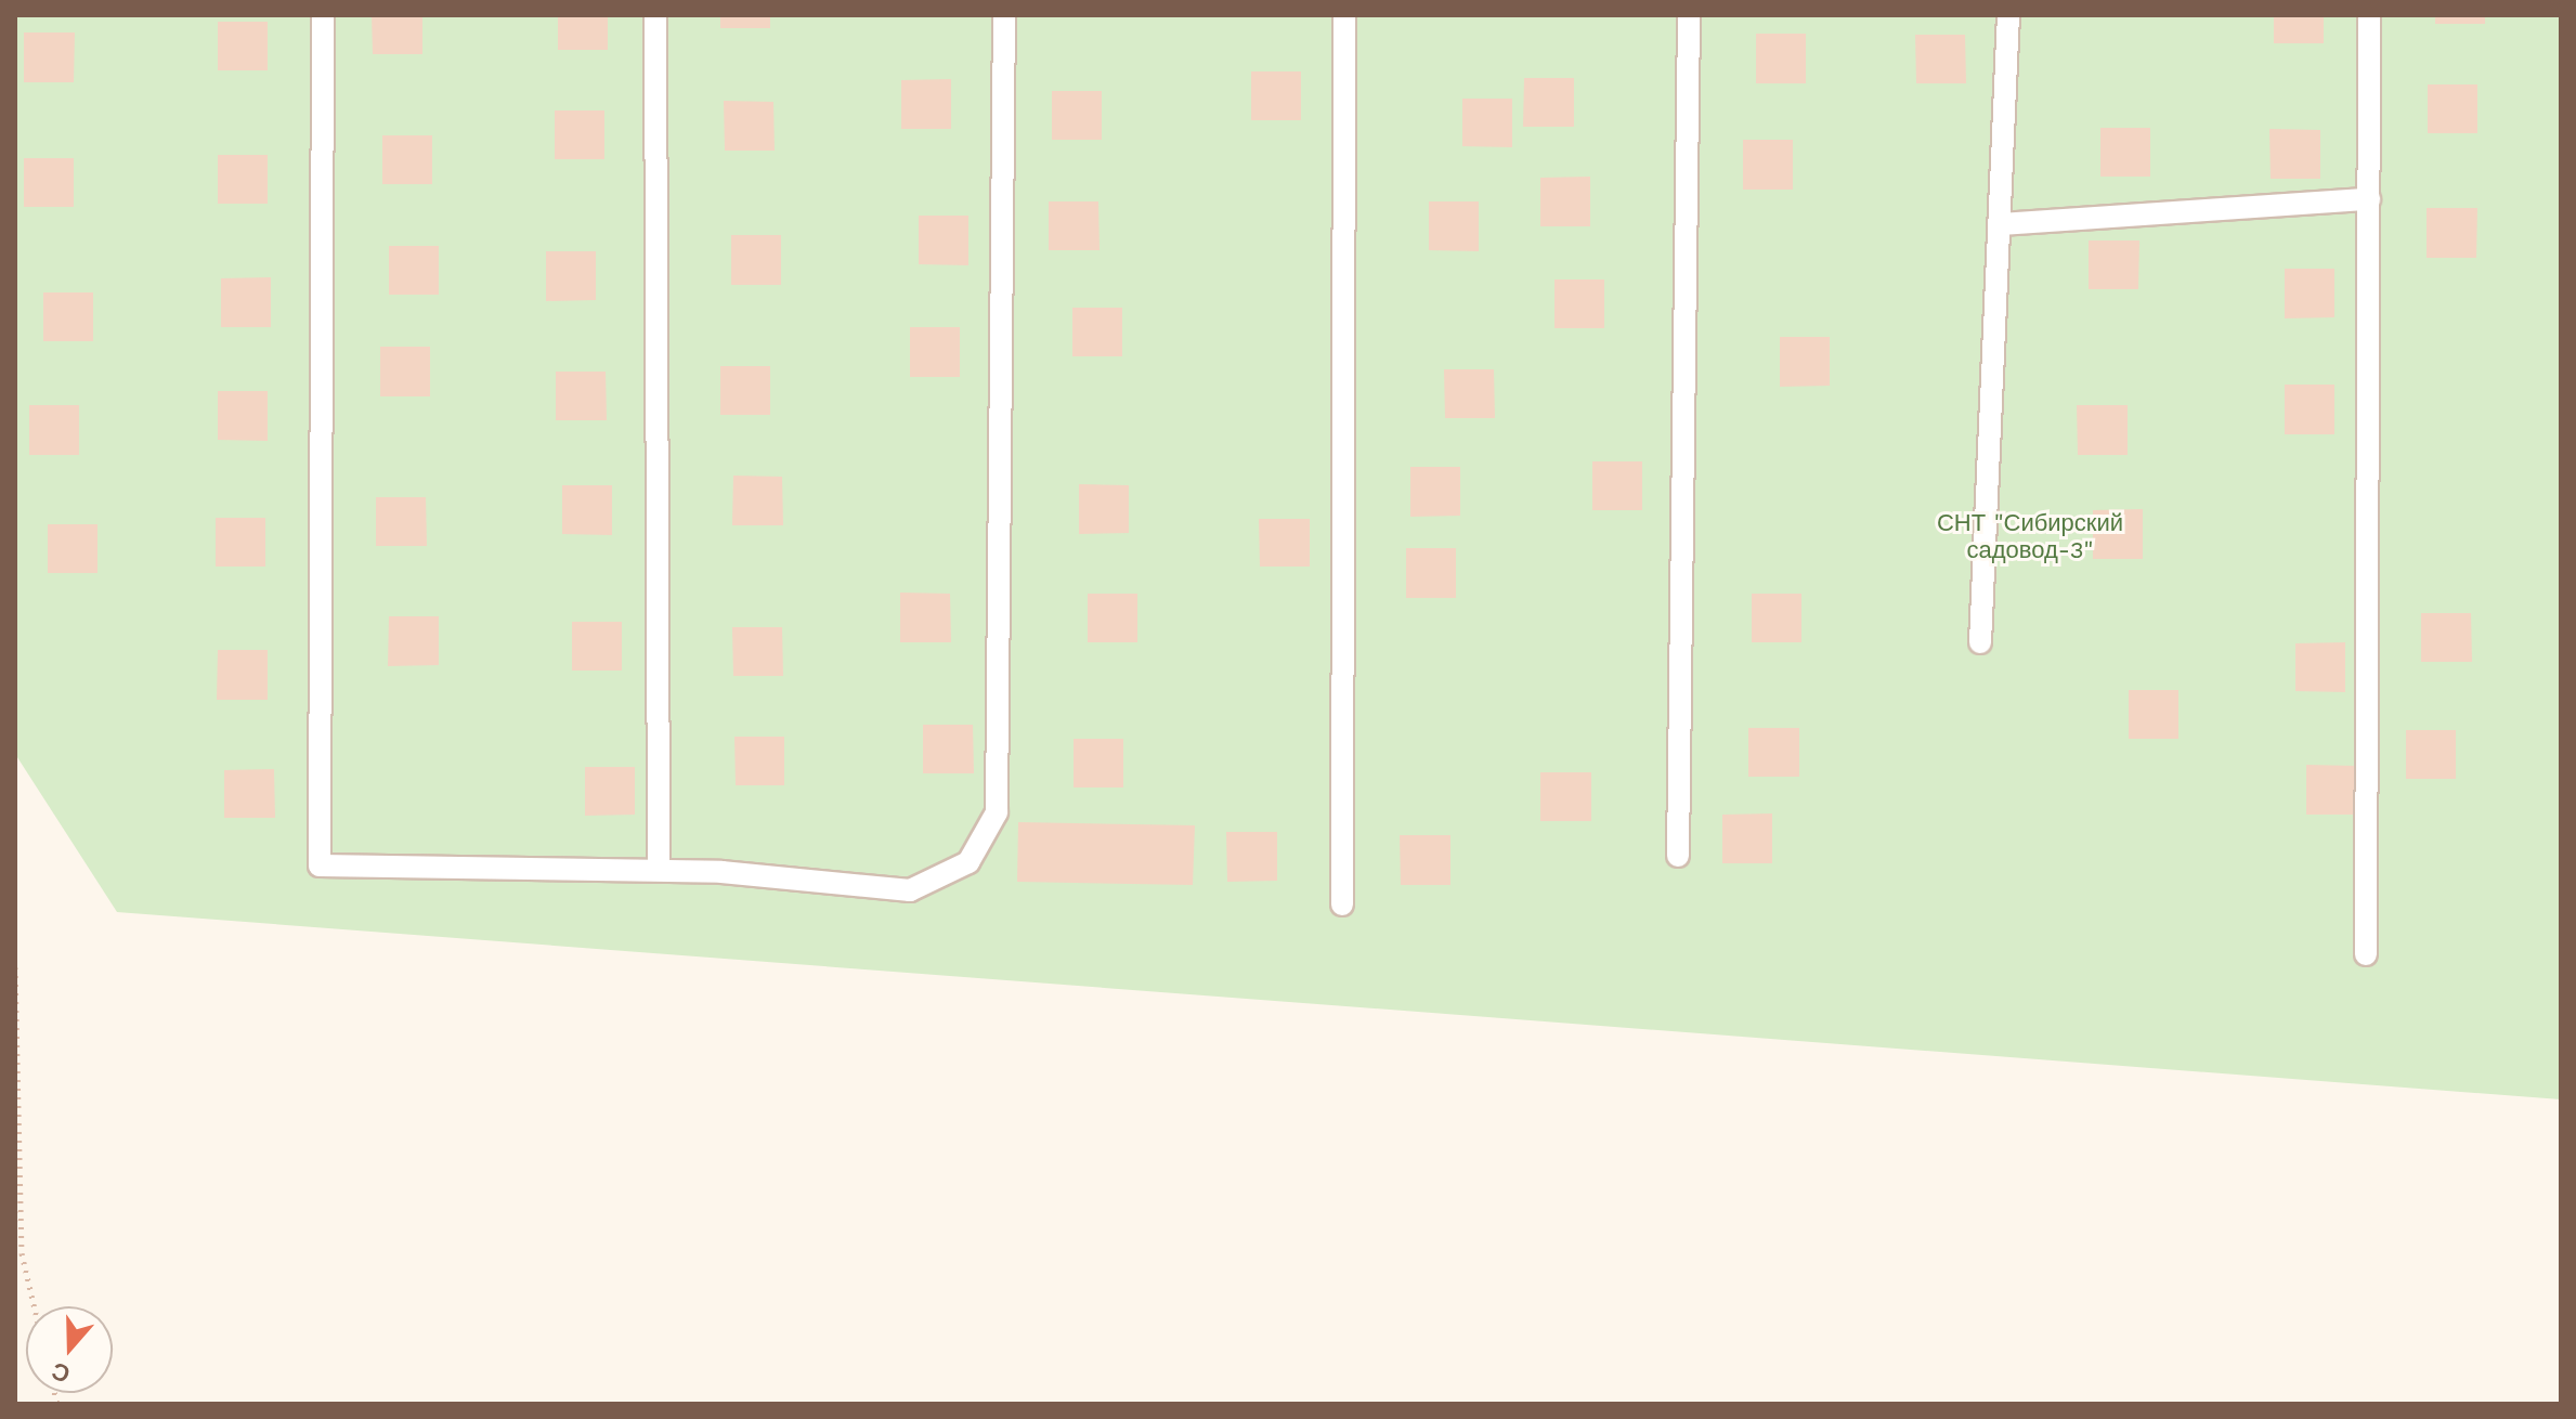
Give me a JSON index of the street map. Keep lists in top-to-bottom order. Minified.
{"parks":["СНТ \"Сибирский садовод-3\""],"north":"bottom"}
